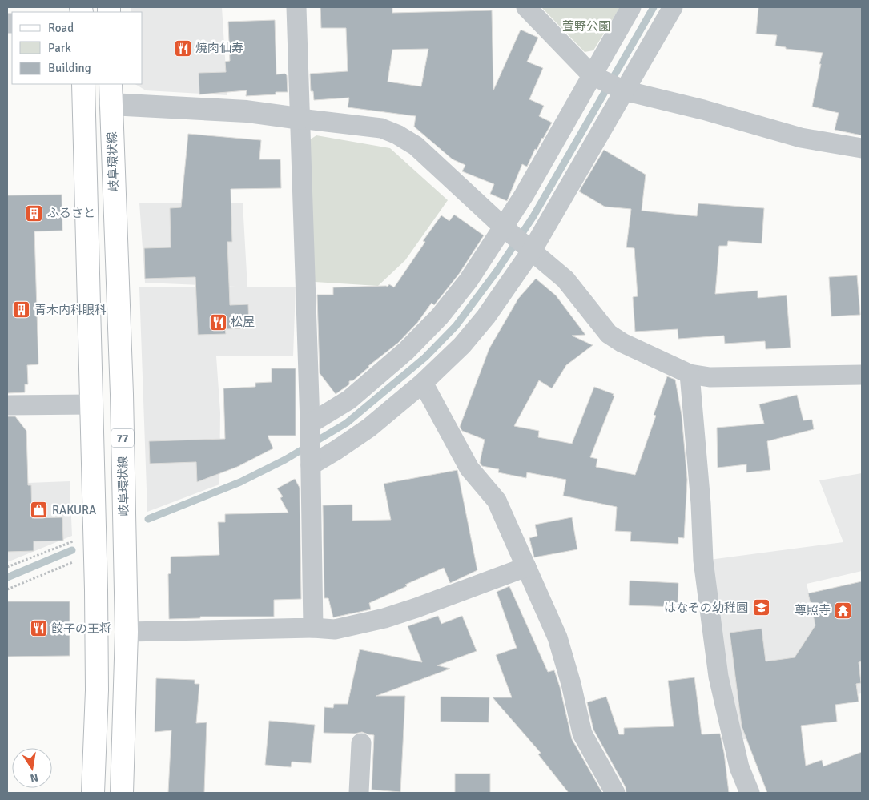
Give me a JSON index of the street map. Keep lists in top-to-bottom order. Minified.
{"streets":{"main road":["岐阜環状線","77"]},"parks":["萱野公園"],"places":{"restaurant":["焼肉仙寿","松屋","餃子の王将"],"building":["ふるさと","青木内科眼科"],"shop":["RAKURA"],"school or university":["はなぞの幼稚園"],"temple":["尊照寺"]},"legend":["Road","Park","Building"],"north":"bottom"}
